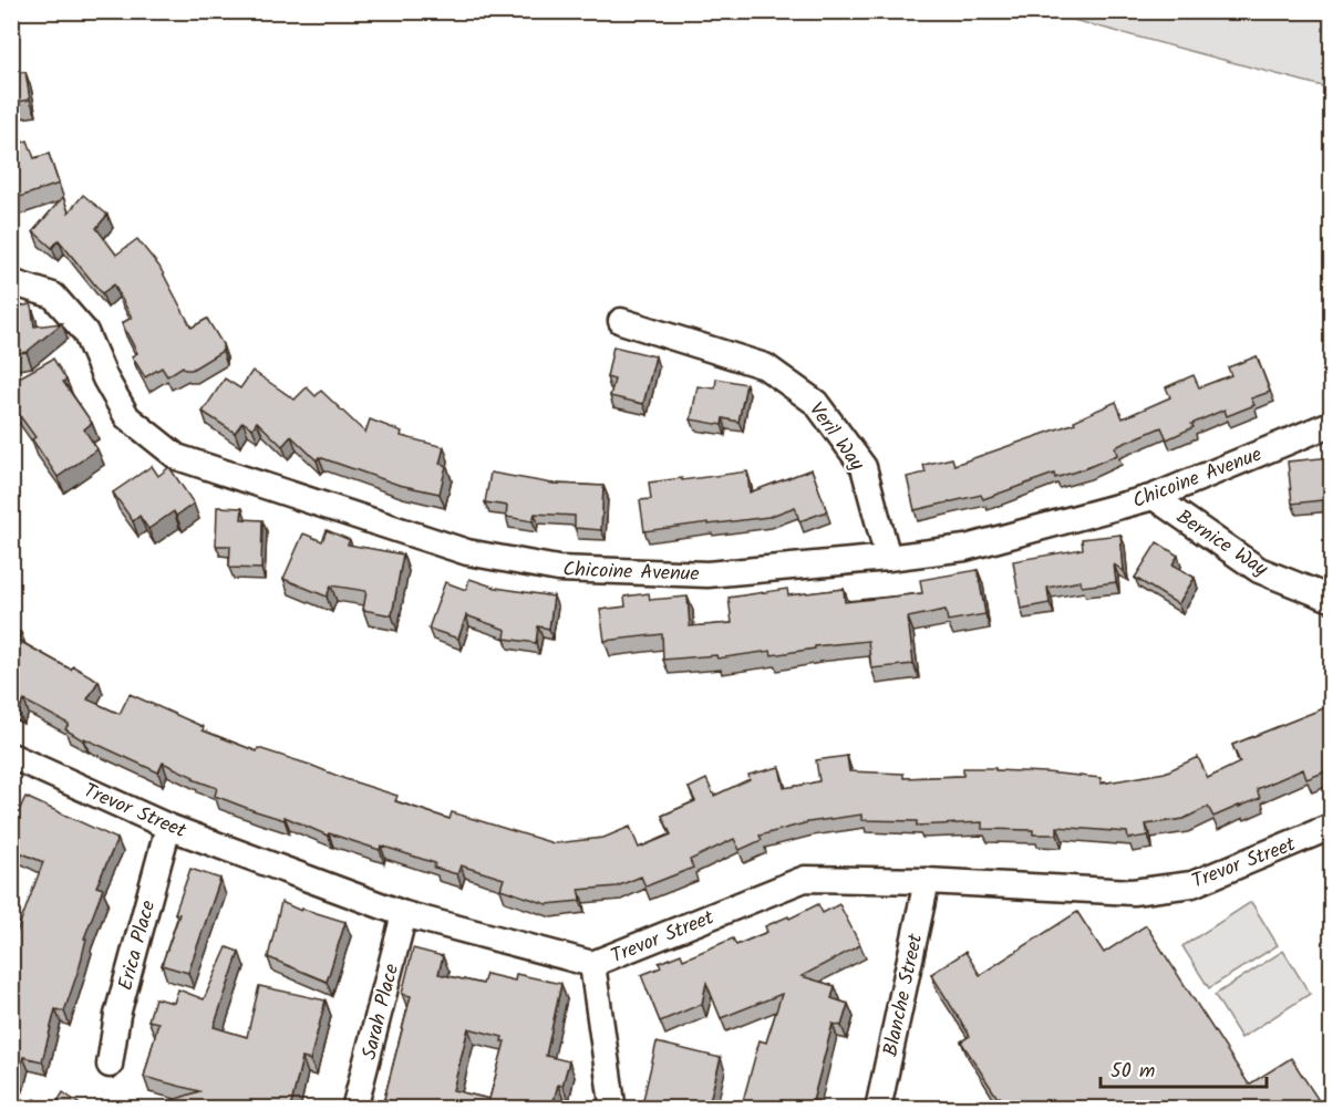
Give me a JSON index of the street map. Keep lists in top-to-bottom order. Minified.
{"streets":{"street":["Veril Way","Chicoine Avenue","Bernice Way","Trevor Street","Erica Place","Blanche Street","Sarah Place"]},"crossings":[["Veril Way","Chicoine Avenue"],["Chicoine Avenue","Bernice Way"],["Trevor Street","Erica Place"],["Trevor Street","Blanche Street"],["Trevor Street","Sarah Place"]],"scale_bar":"50 m"}
